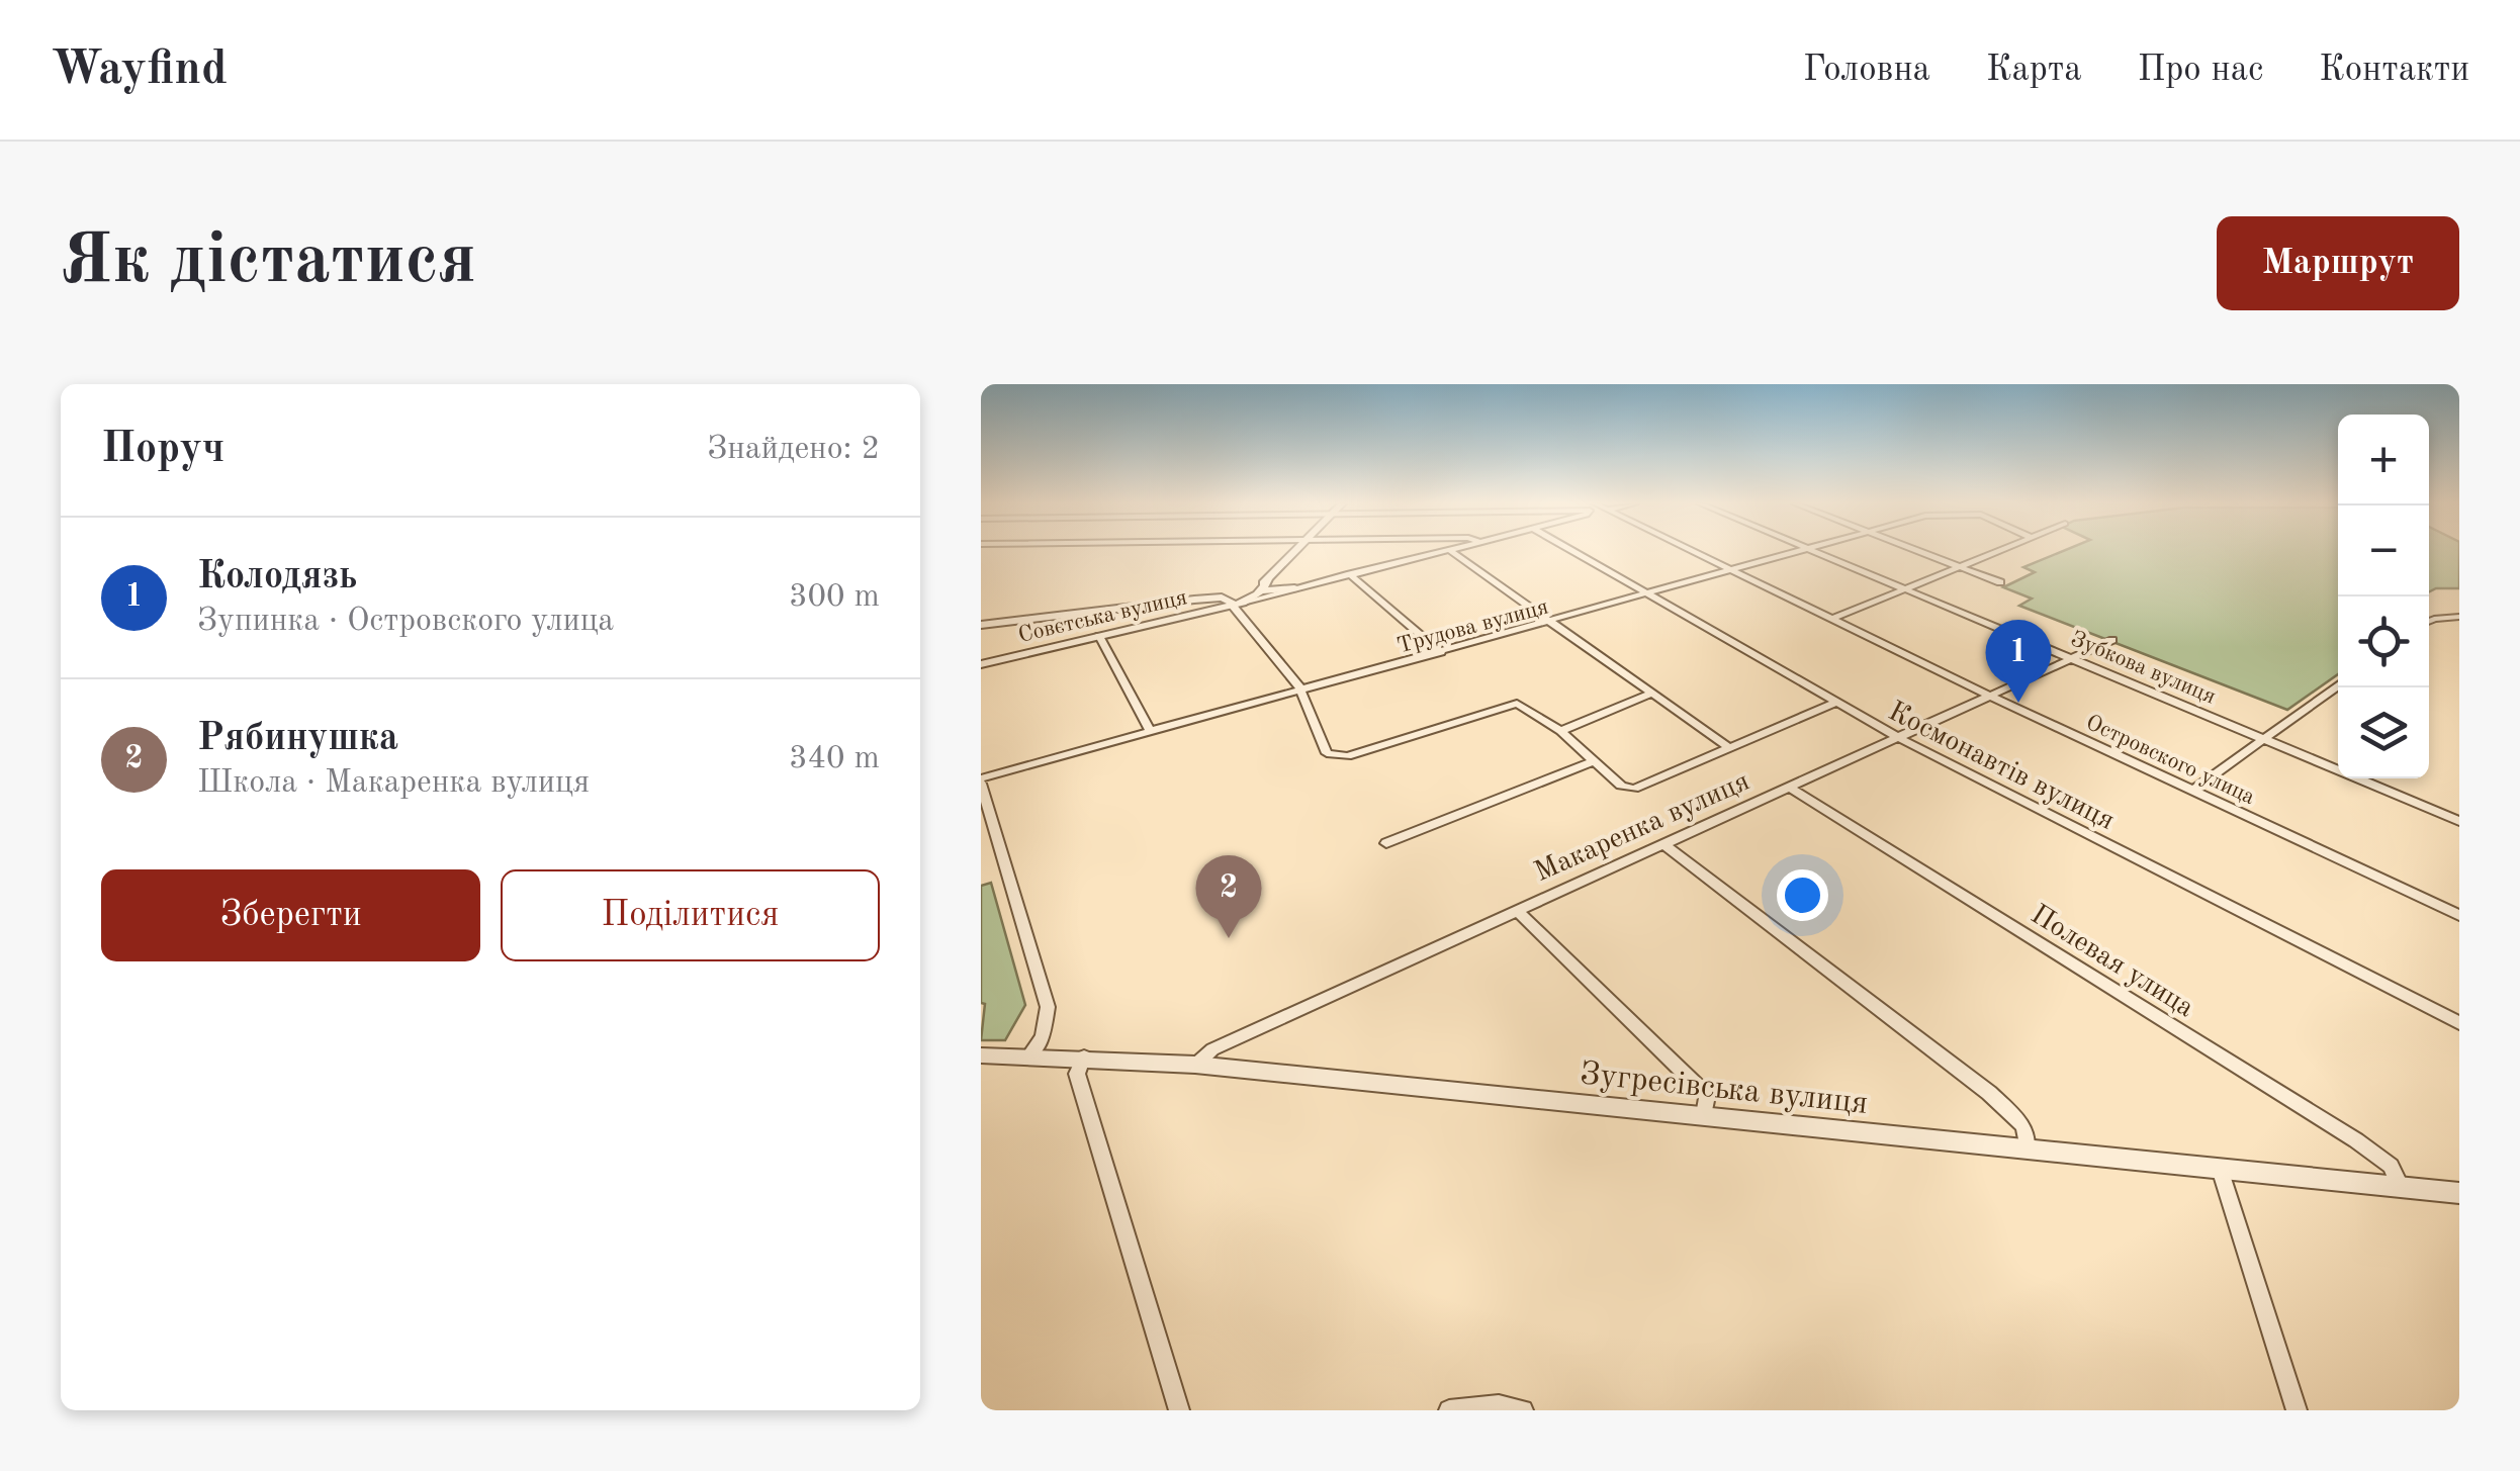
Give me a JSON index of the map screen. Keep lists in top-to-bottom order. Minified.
{"streets":{"street":["Совєтська вулиця","Трудова вулиця","Зубкова вулиця","Островского улица","Космонавтів вулиця","Макаренка вулиця","Полевая улица","Зугресівська вулиця"]},"crossings":[["Трудова вулиця","Островского улица"],["Трудова вулиця","Космонавтів вулиця"],["Зубкова вулиця","Макаренка вулиця"],["Островского улица","Макаренка вулиця"],["Космонавтів вулиця","Макаренка вулиця"],["Макаренка вулиця","Полевая улица"],["Макаренка вулиця","Зугресівська вулиця"],["Полевая улица","Зугресівська вулиця"]],"page":{"header":"Wayfind","nav":["Головна","Карта","Про нас","Контакти"],"buttons":["Маршрут",["Зберегти","Поділитися"]],"title":"Як дістатися","heading":["Поруч","Знайдено: 2"],"map_buttons":["+","−"],"list":[{"mark":"1","name":"Колодязь","note":"Зупинка · Островского улица","value":"300 m"},{"mark":"2","name":"Рябинушка","note":"Школа · Макаренка вулиця","value":"340 m"}],"pins":["1","2"]}}
